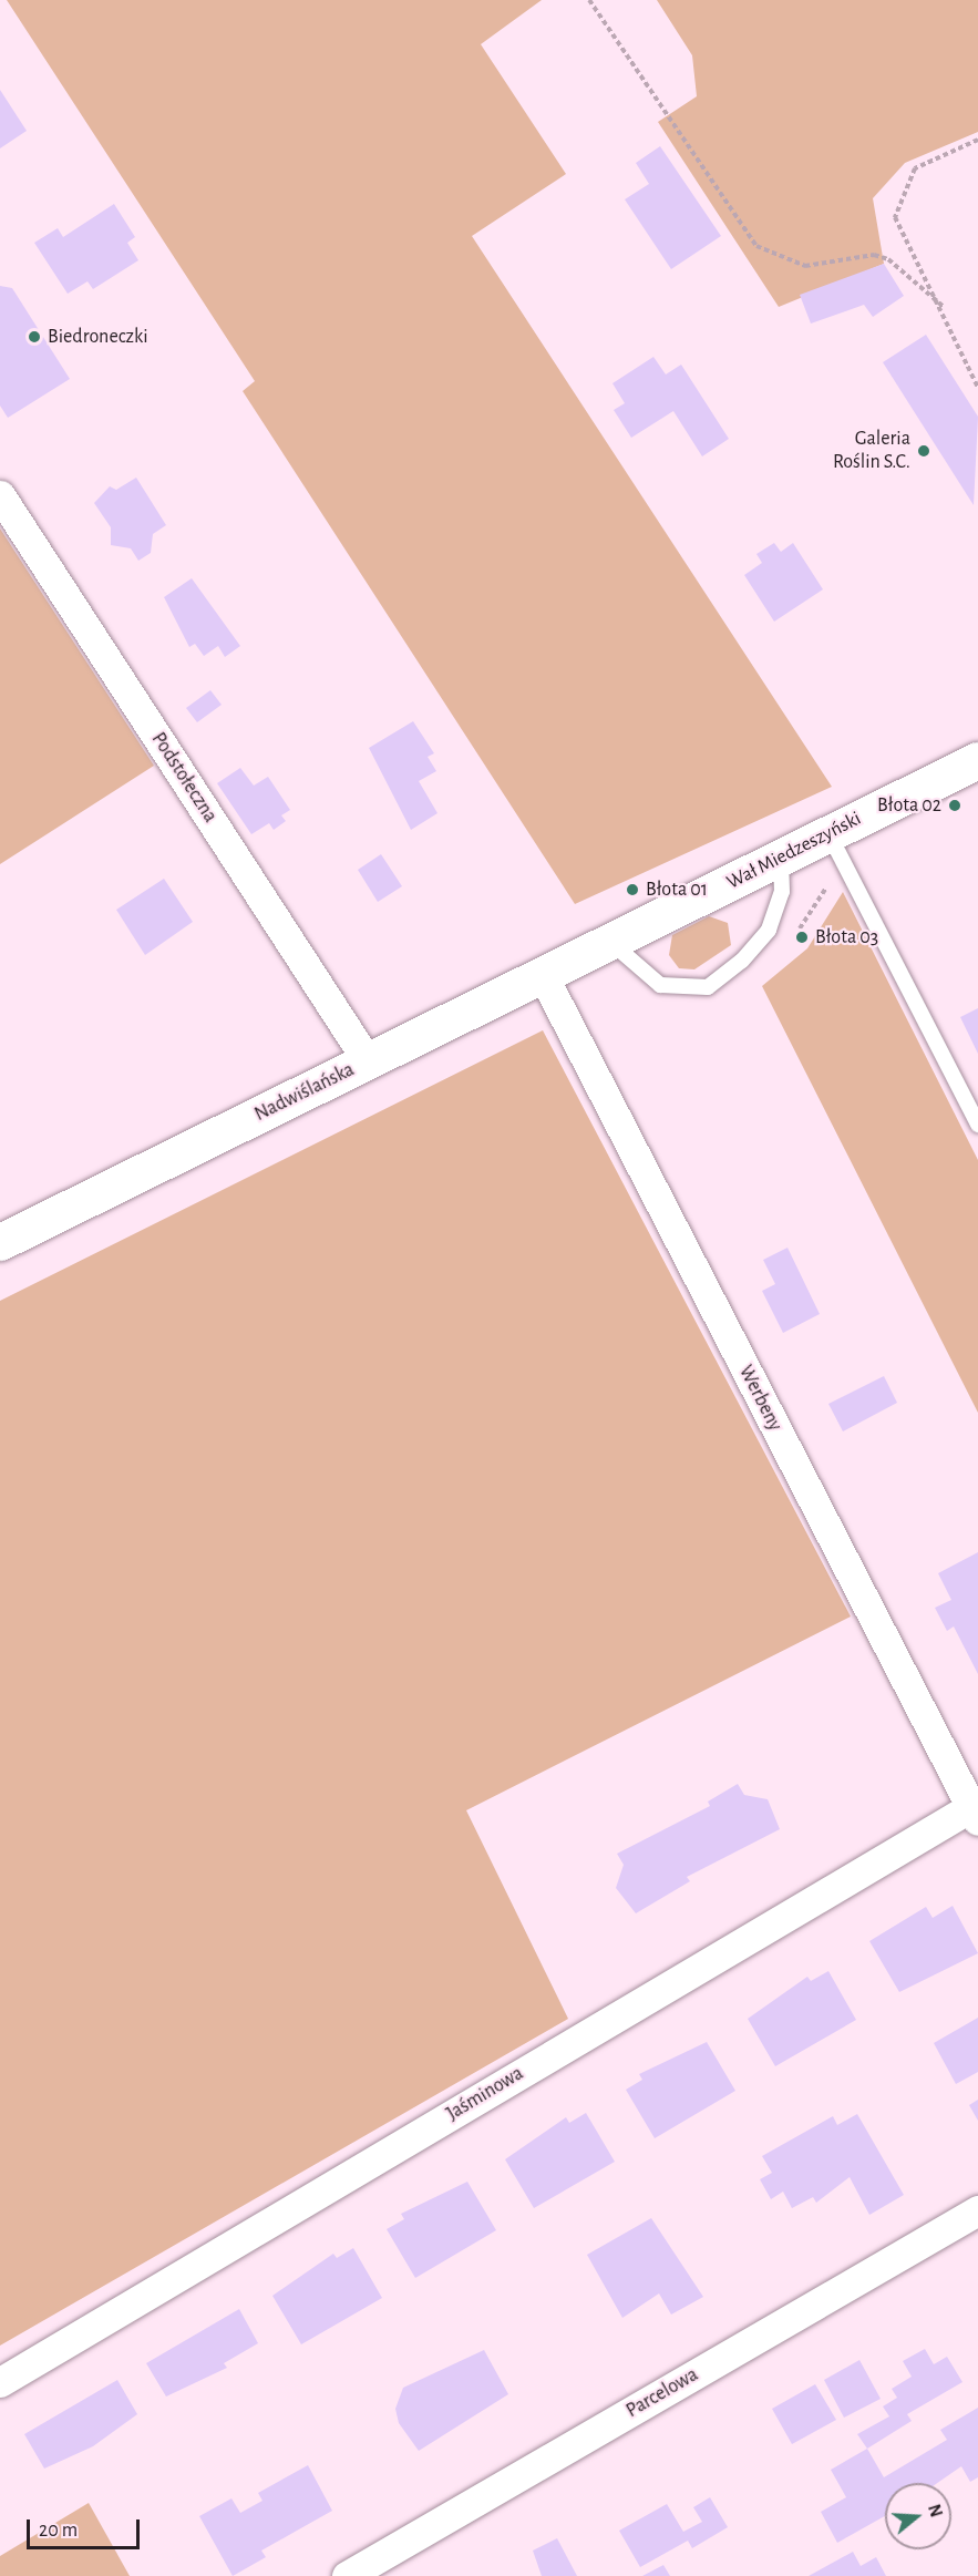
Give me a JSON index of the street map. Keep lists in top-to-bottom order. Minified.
{"streets":{"main road":["Wał Miedzeszyński","Nadwiślańska"],"street":["Podstołeczna","Werbeny","Jaśminowa","Parcelowa"]},"crossings":[["Podstołeczna","Nadwiślańska"],["Wał Miedzeszyński","Nadwiślańska"],["Nadwiślańska","Werbeny"],["Werbeny","Jaśminowa"]],"places":["Biedroneczki","Galeria Roślin S.C.","Błota 02","Błota 01","Błota 03"],"scale_bar":"20 m","north":"right"}
